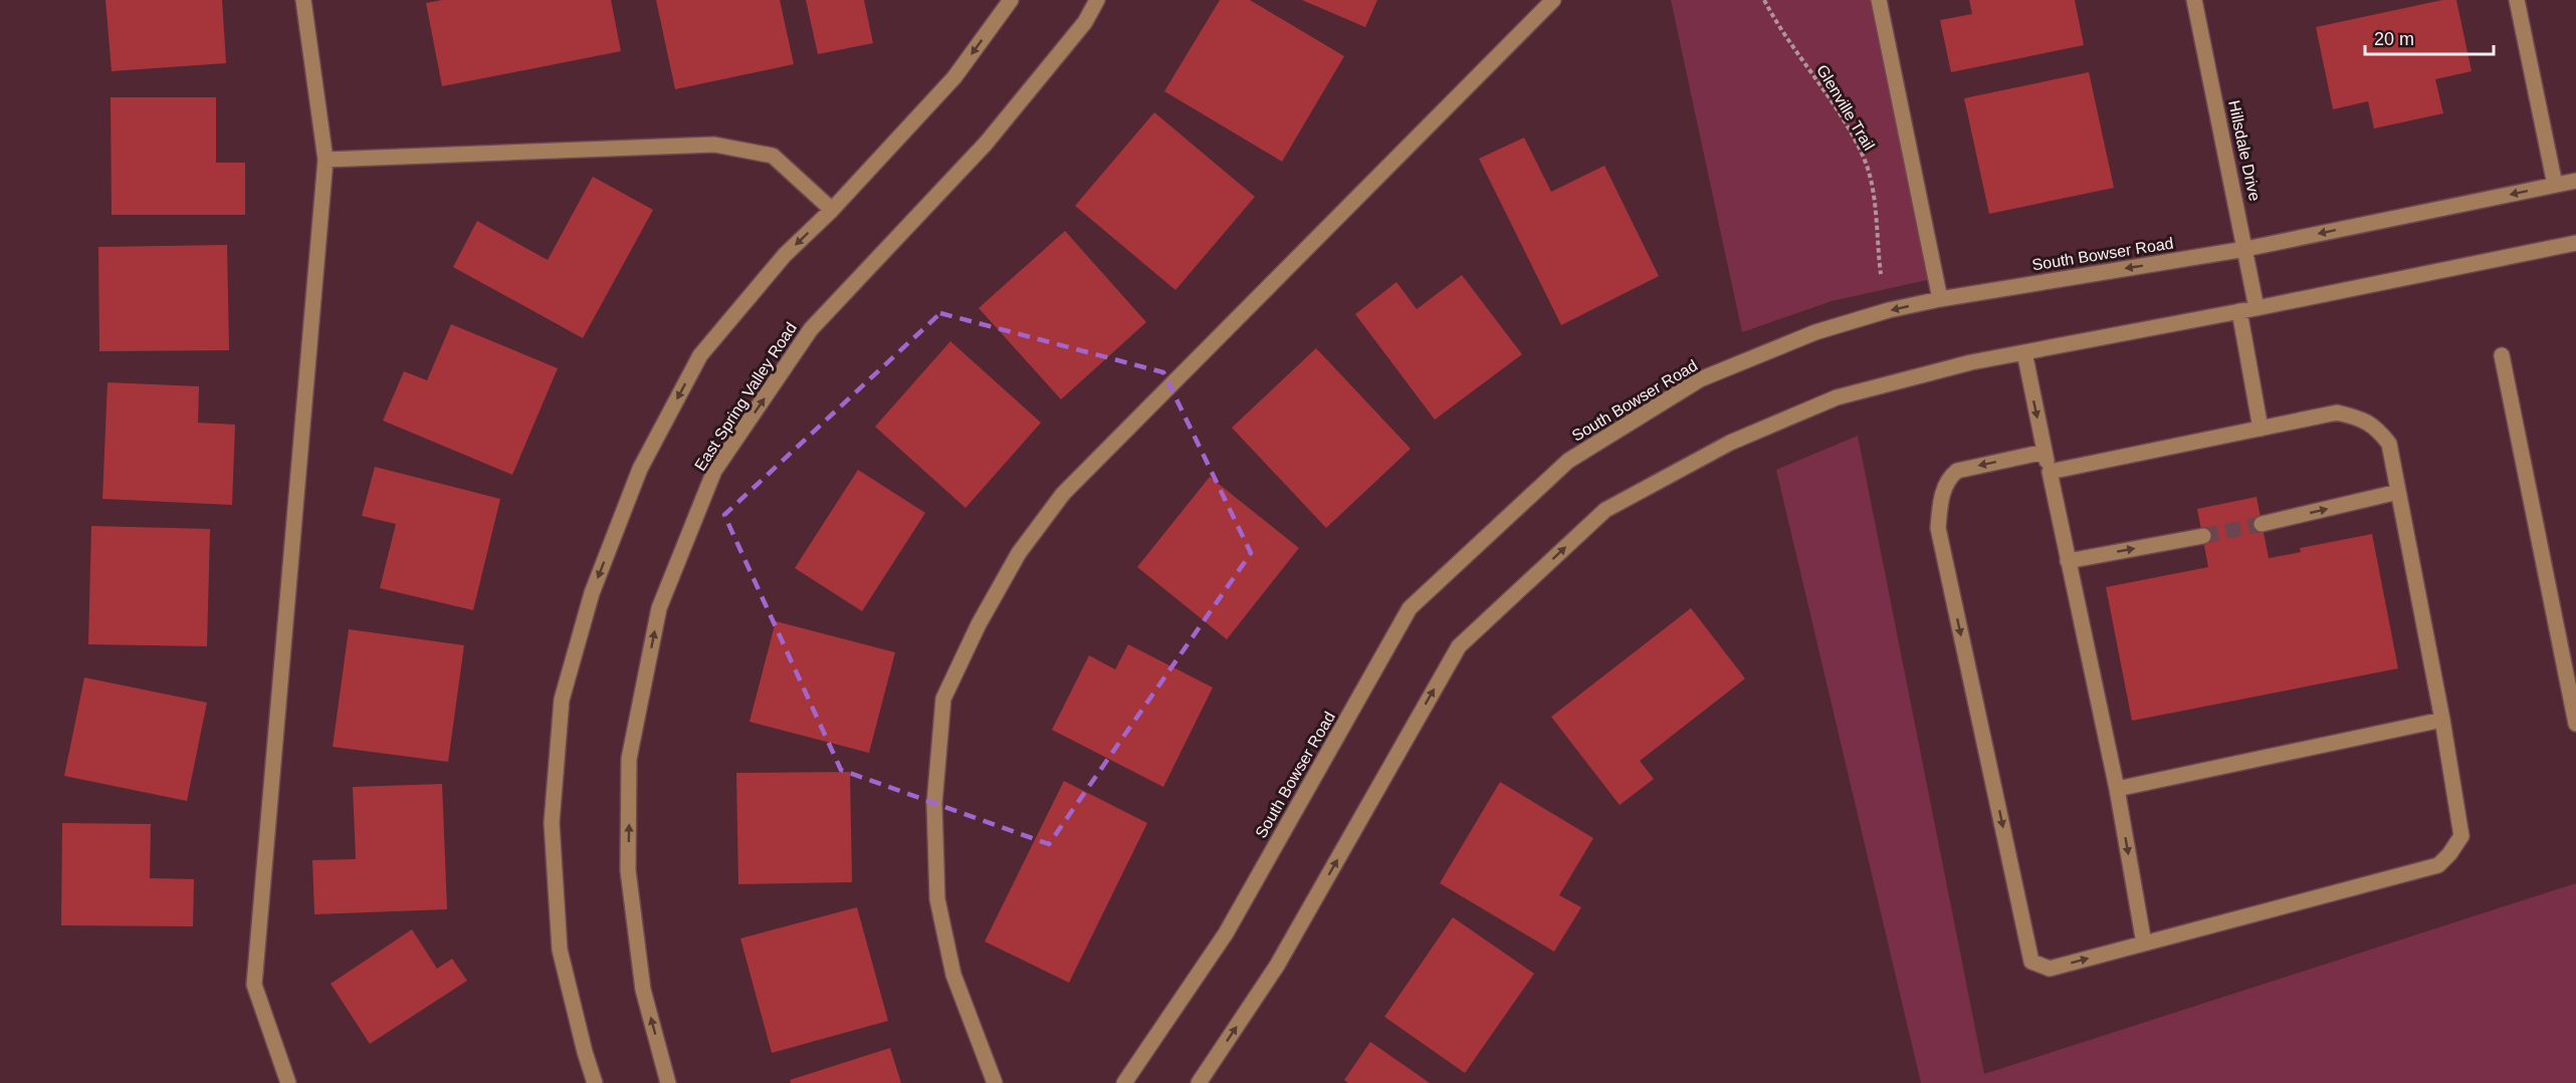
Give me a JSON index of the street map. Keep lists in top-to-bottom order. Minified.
{"streets":{"street":["Hillsdale Drive","South Bowser Road","East Spring Valley Road"],"path":["Glenville Trail"]},"crossings":[["Hillsdale Drive","South Bowser Road"]],"scale_bar":"20 m"}
